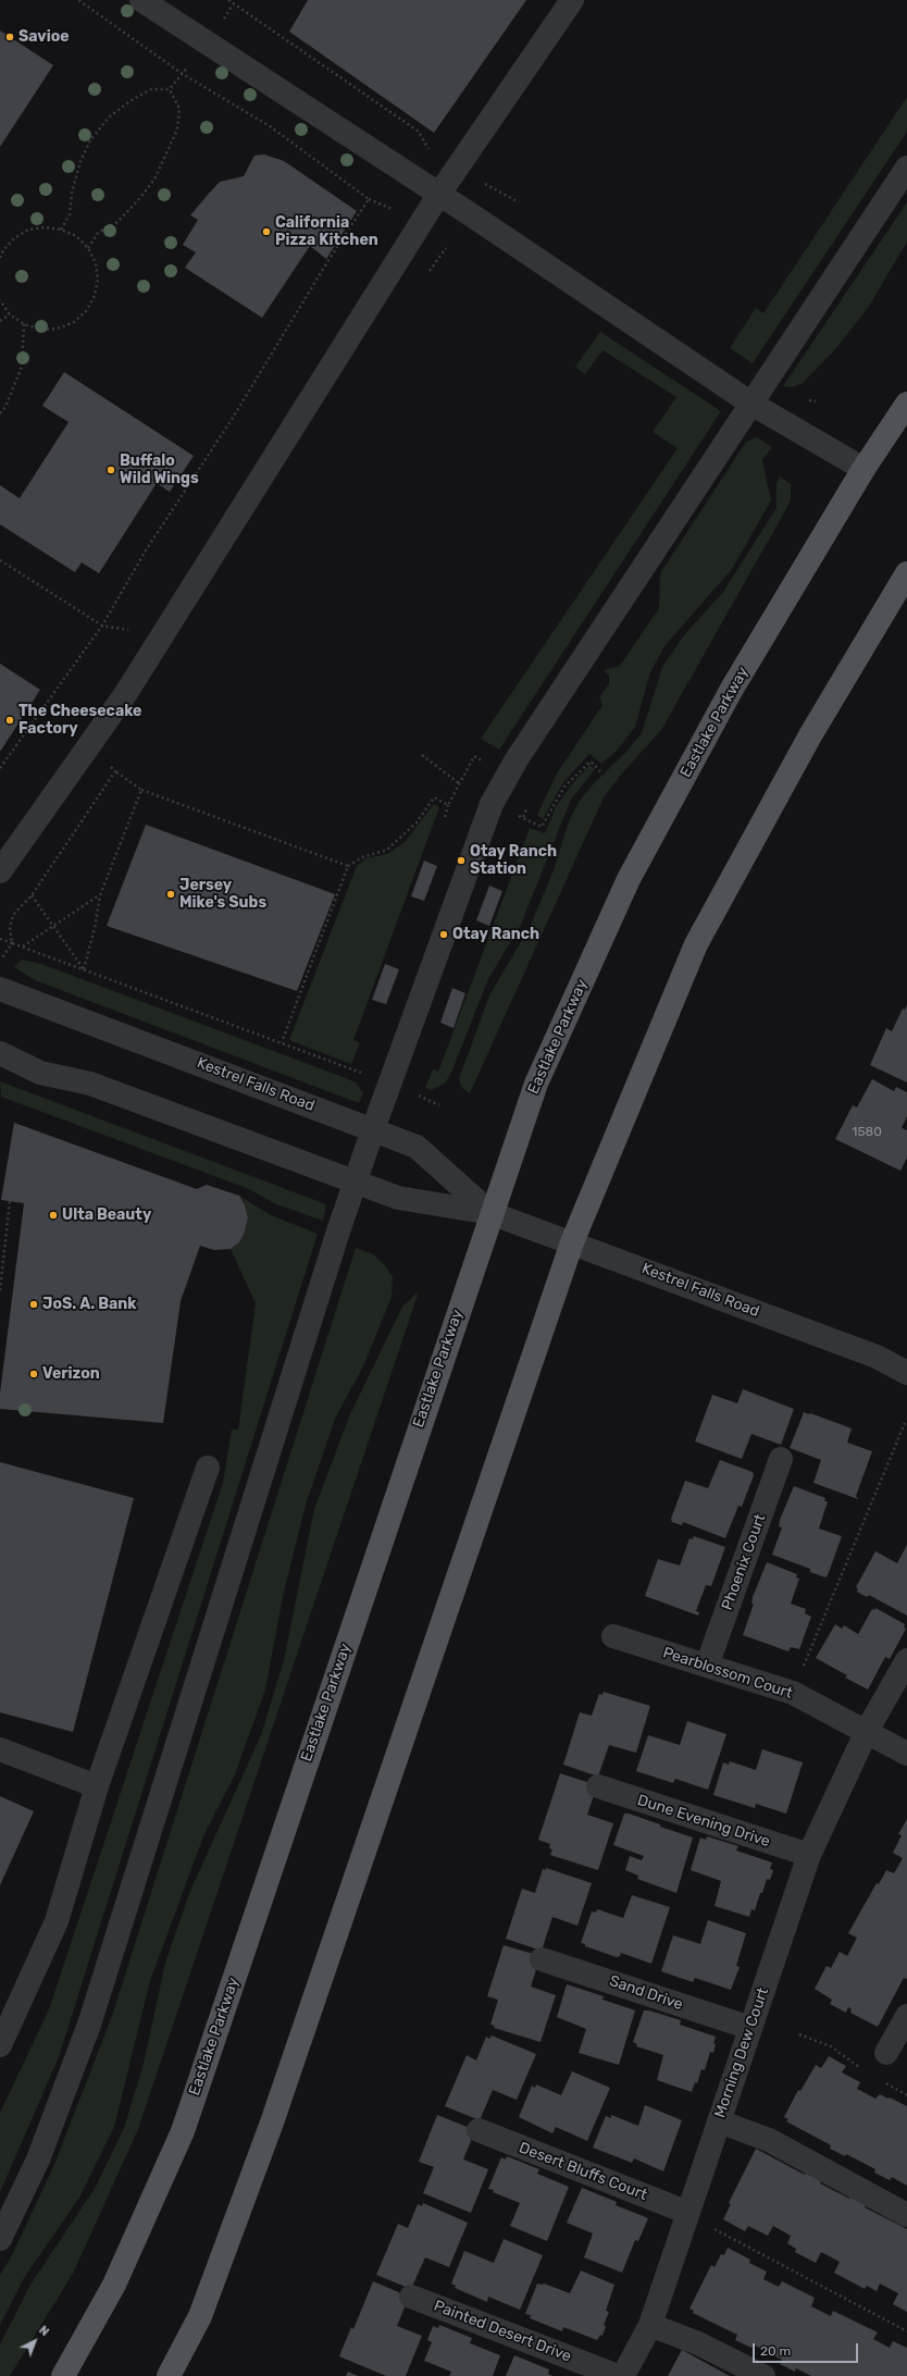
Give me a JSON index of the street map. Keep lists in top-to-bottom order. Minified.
{"streets":{"main road":["Eastlake Parkway"],"street":["Kestrel Falls Road","Phoenix Court","Pearblossom Court","Dune Evening Drive","Sand Drive","Morning Dew Court","Desert Bluffs Court","Painted Desert Drive"]},"crossings":[["Eastlake Parkway","Kestrel Falls Road"],["Phoenix Court","Pearblossom Court"],["Pearblossom Court","Morning Dew Court"],["Dune Evening Drive","Morning Dew Court"],["Sand Drive","Morning Dew Court"],["Morning Dew Court","Desert Bluffs Court"]],"places":["Savioe","California Pizza Kitchen","Buffalo Wild Wings","The Cheesecake Factory","Otay Ranch Station","Jersey Mike's Subs","Otay Ranch","Ulta Beauty","JoS. A. Bank","Verizon"],"house_numbers":["1580"],"scale_bar":"20 m","north":"top right"}
